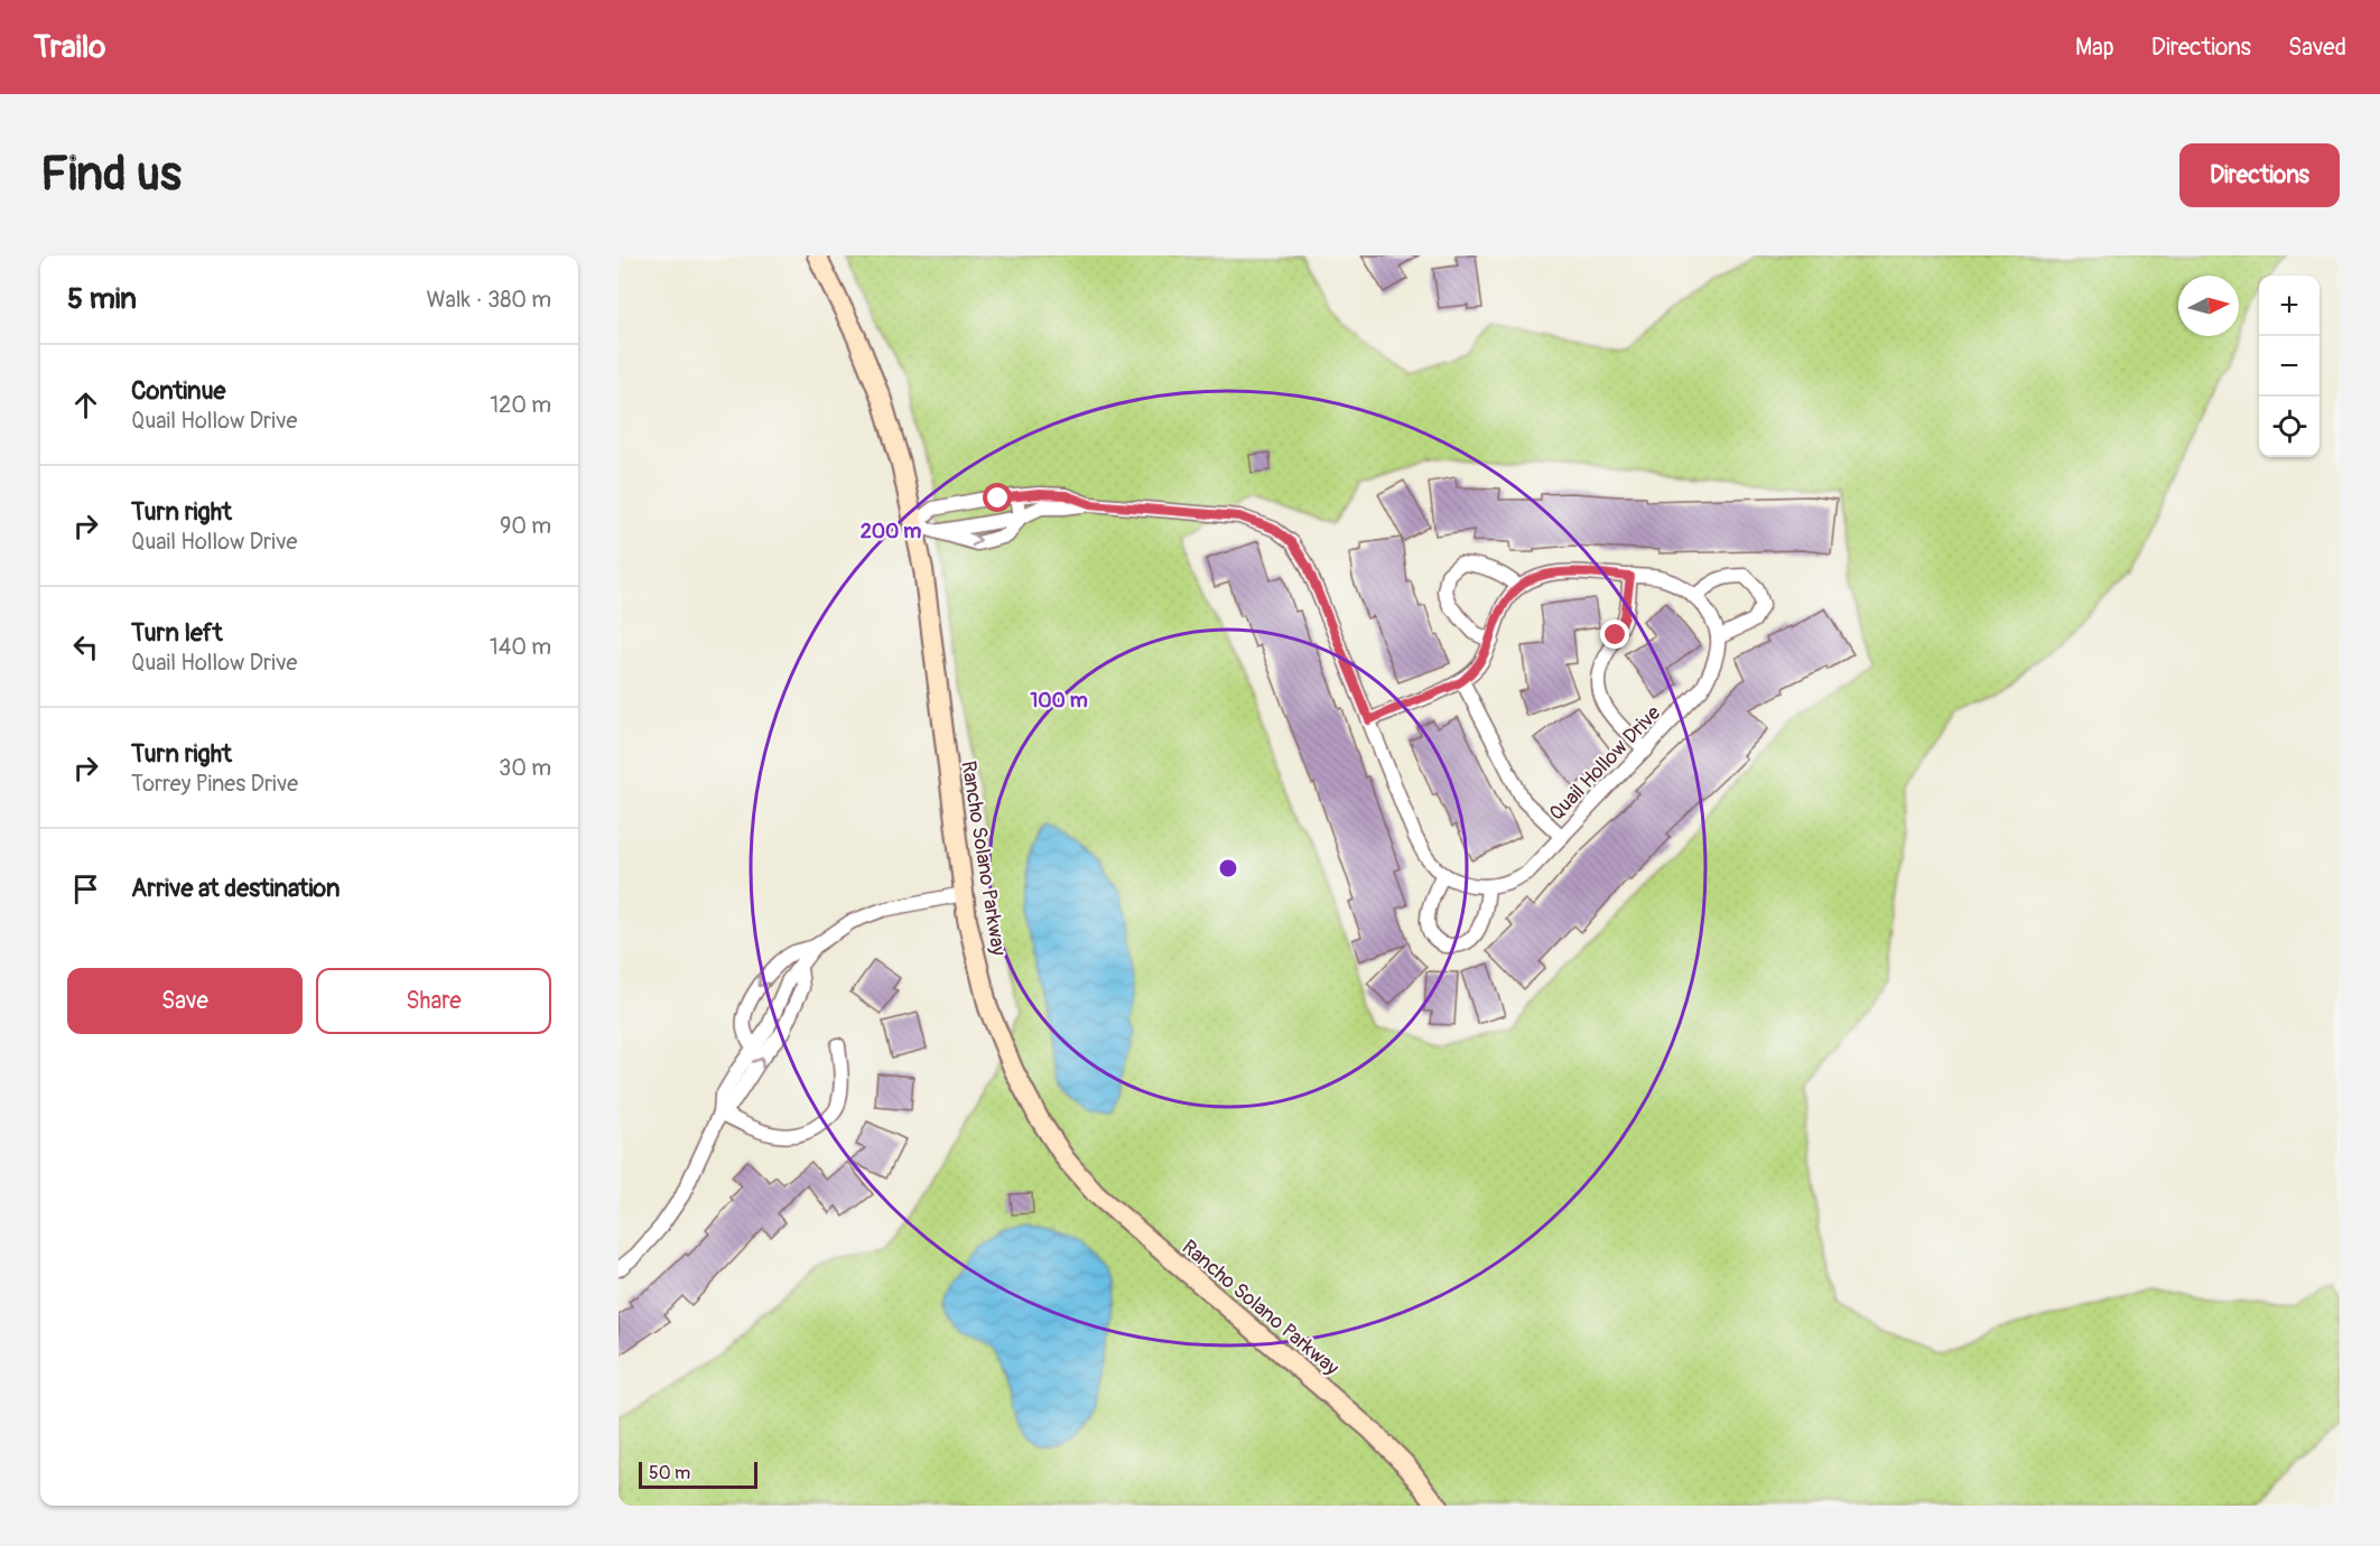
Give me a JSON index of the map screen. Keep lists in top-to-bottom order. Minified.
{"streets":{"street":["Quail Hollow Drive","Rancho Solano Parkway"]},"scale_bar":"50 m","north":"right","page":{"header":"Trailo","nav":["Map","Directions","Saved"],"buttons":["Directions",["Save","Share"]],"title":"Find us","heading":["5 min","Walk · 380 m"],"map_buttons":["+","−"],"list":[["Continue","Quail Hollow Drive","120 m"],["Turn right","Quail Hollow Drive","90 m"],["Turn left","Quail Hollow Drive","140 m"],["Turn right","Torrey Pines Drive","30 m"],"Arrive at destination"],"scale":"50 m"},"rings":["200 m","100 m"]}
